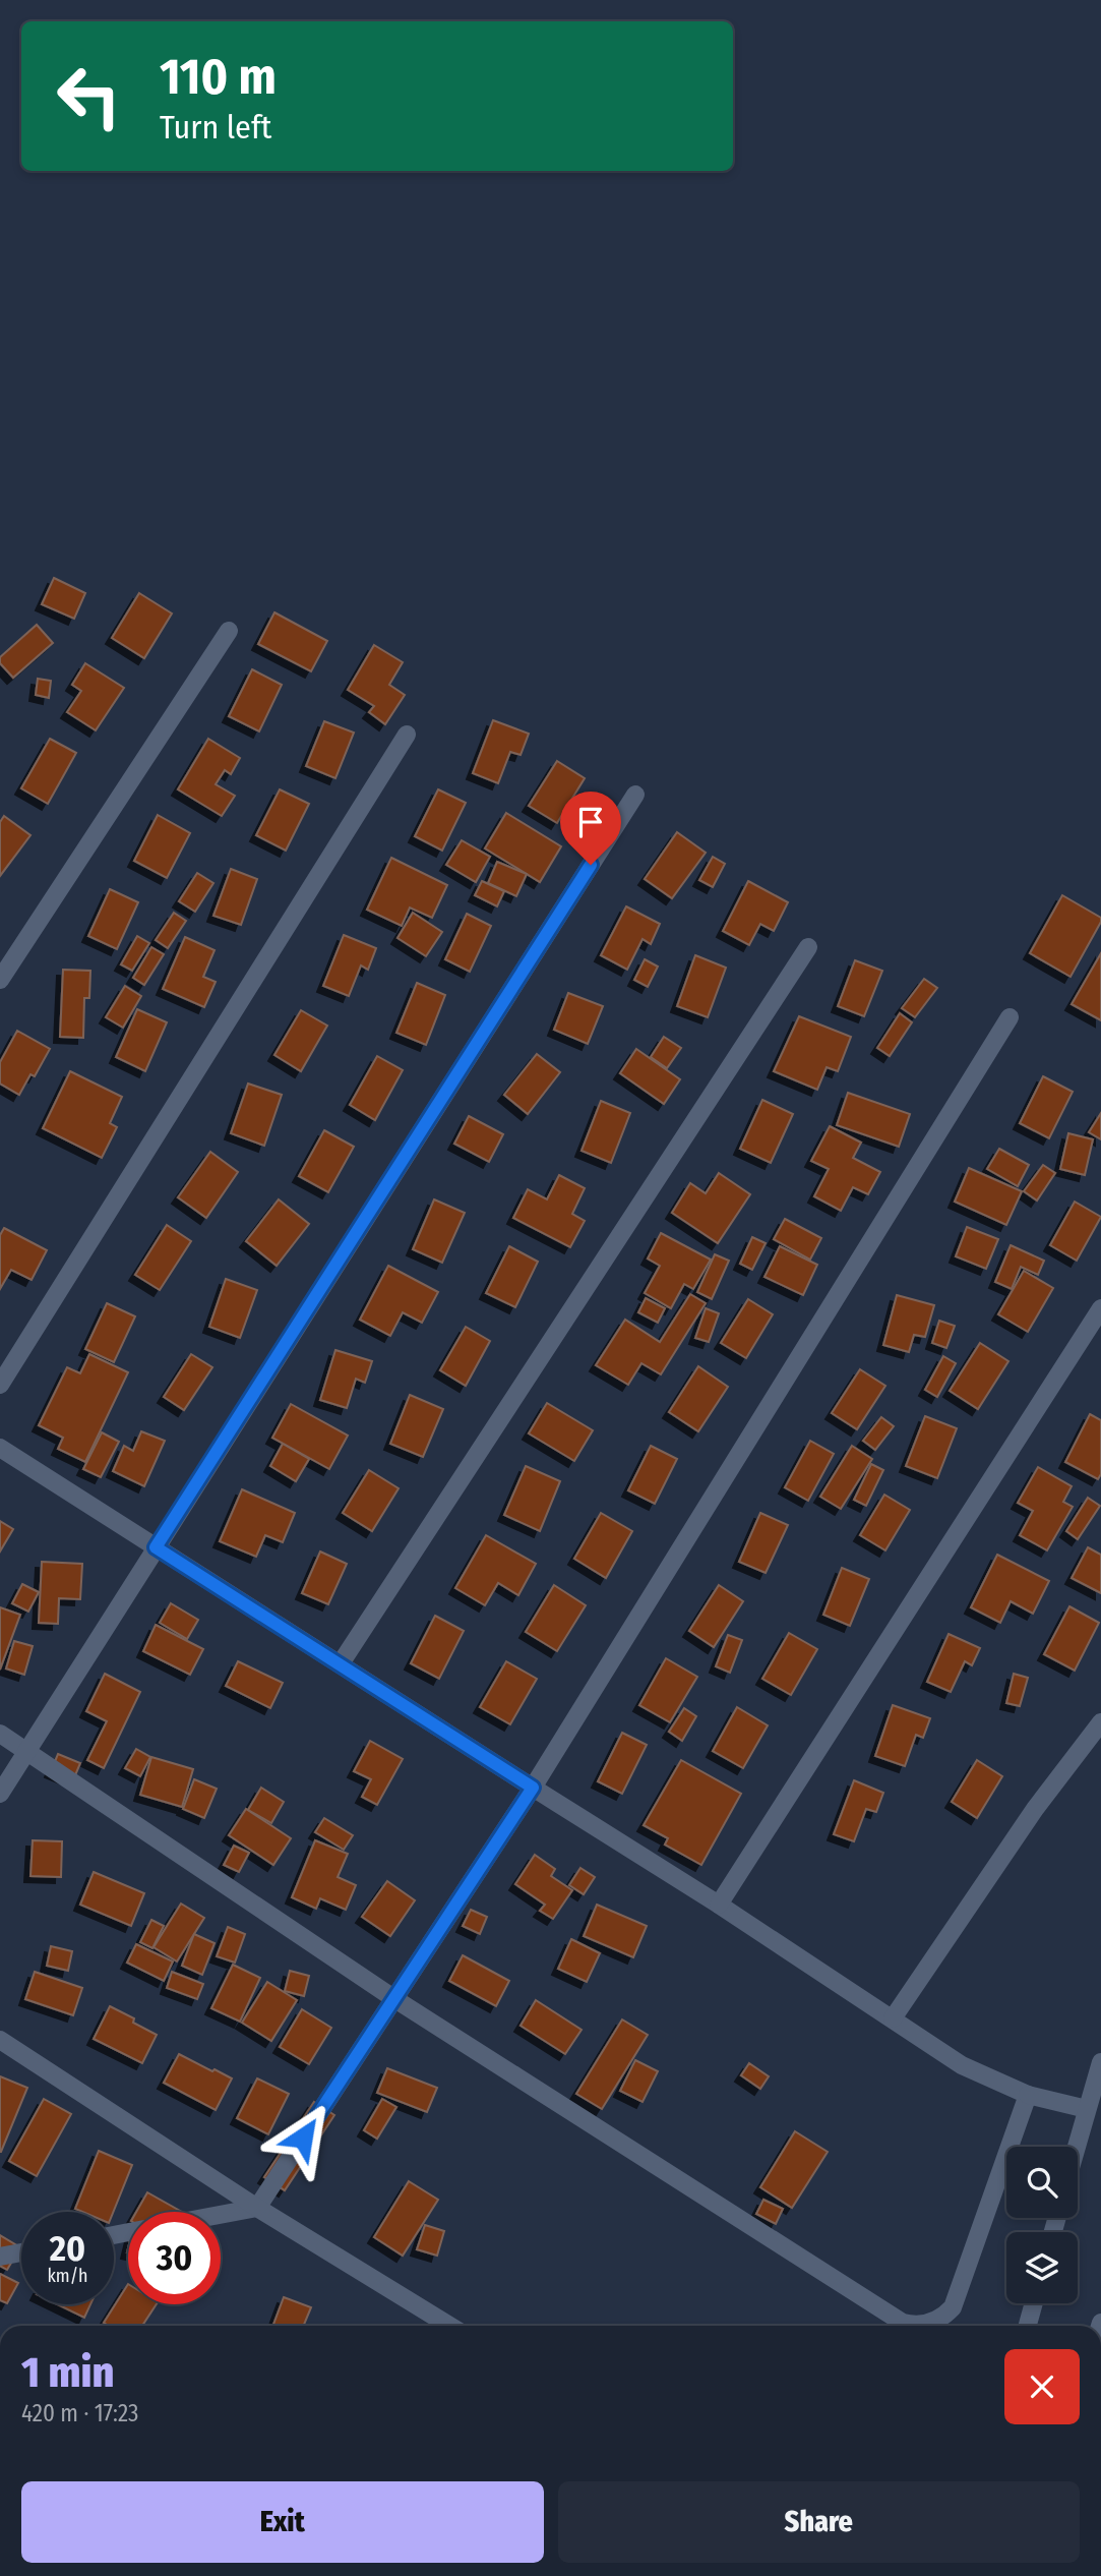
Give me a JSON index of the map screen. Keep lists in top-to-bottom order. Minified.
{"page":{"turn":["110 m","Turn left"],"speed":"20 km/h","limit":"30","heading":["1 min","420 m · 17:23"],"buttons":["Exit","Share"]}}
